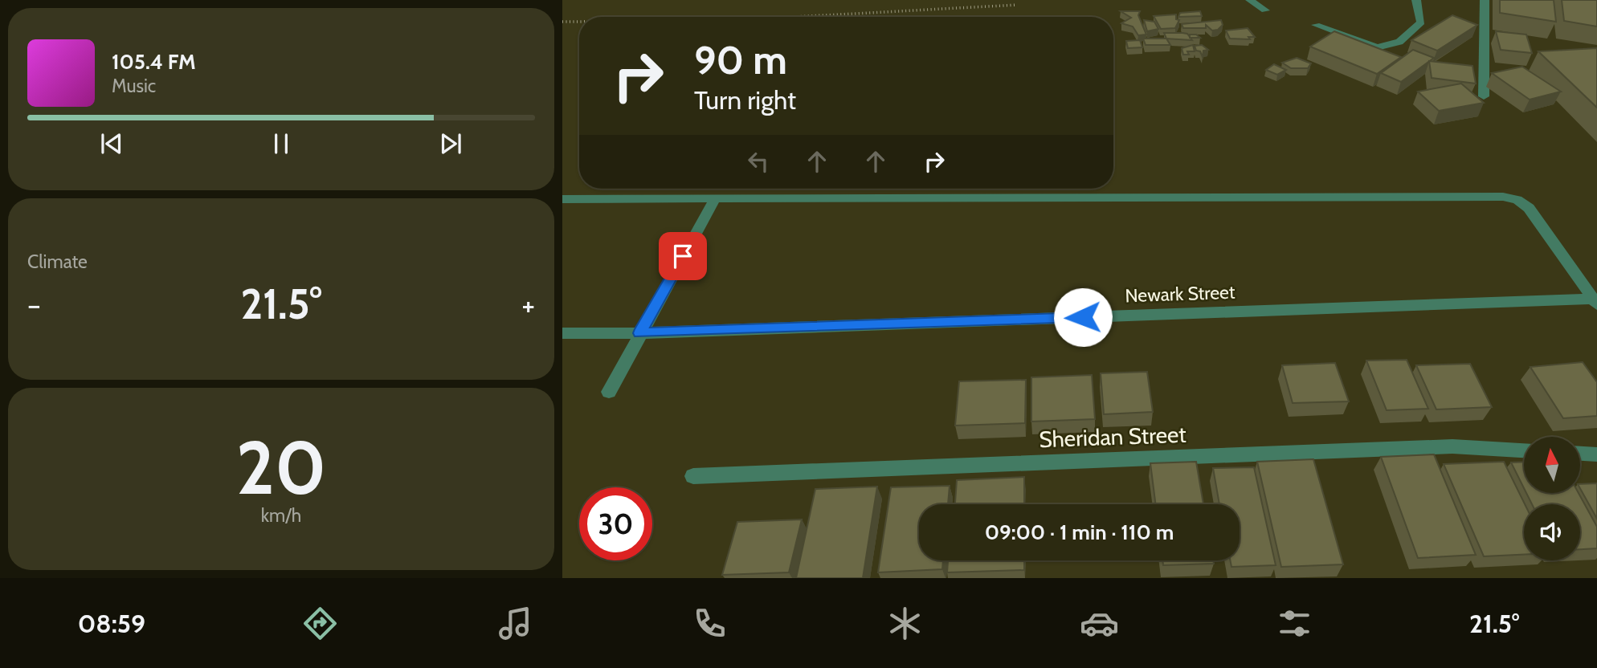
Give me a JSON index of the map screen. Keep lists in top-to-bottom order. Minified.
{"streets":{"street":["Newark Street","Sheridan Street"]},"north":"top","page":{"turn":["90 m","Turn right"],"song":["105.4 FM","Music"],"tile":["Climate",["20","km/h"]],"heat":["−","21.5°","+"],"limit":"30","trip":"09:00 · 1 min · 110 m","tabs":["08:59","21.5°"]}}
